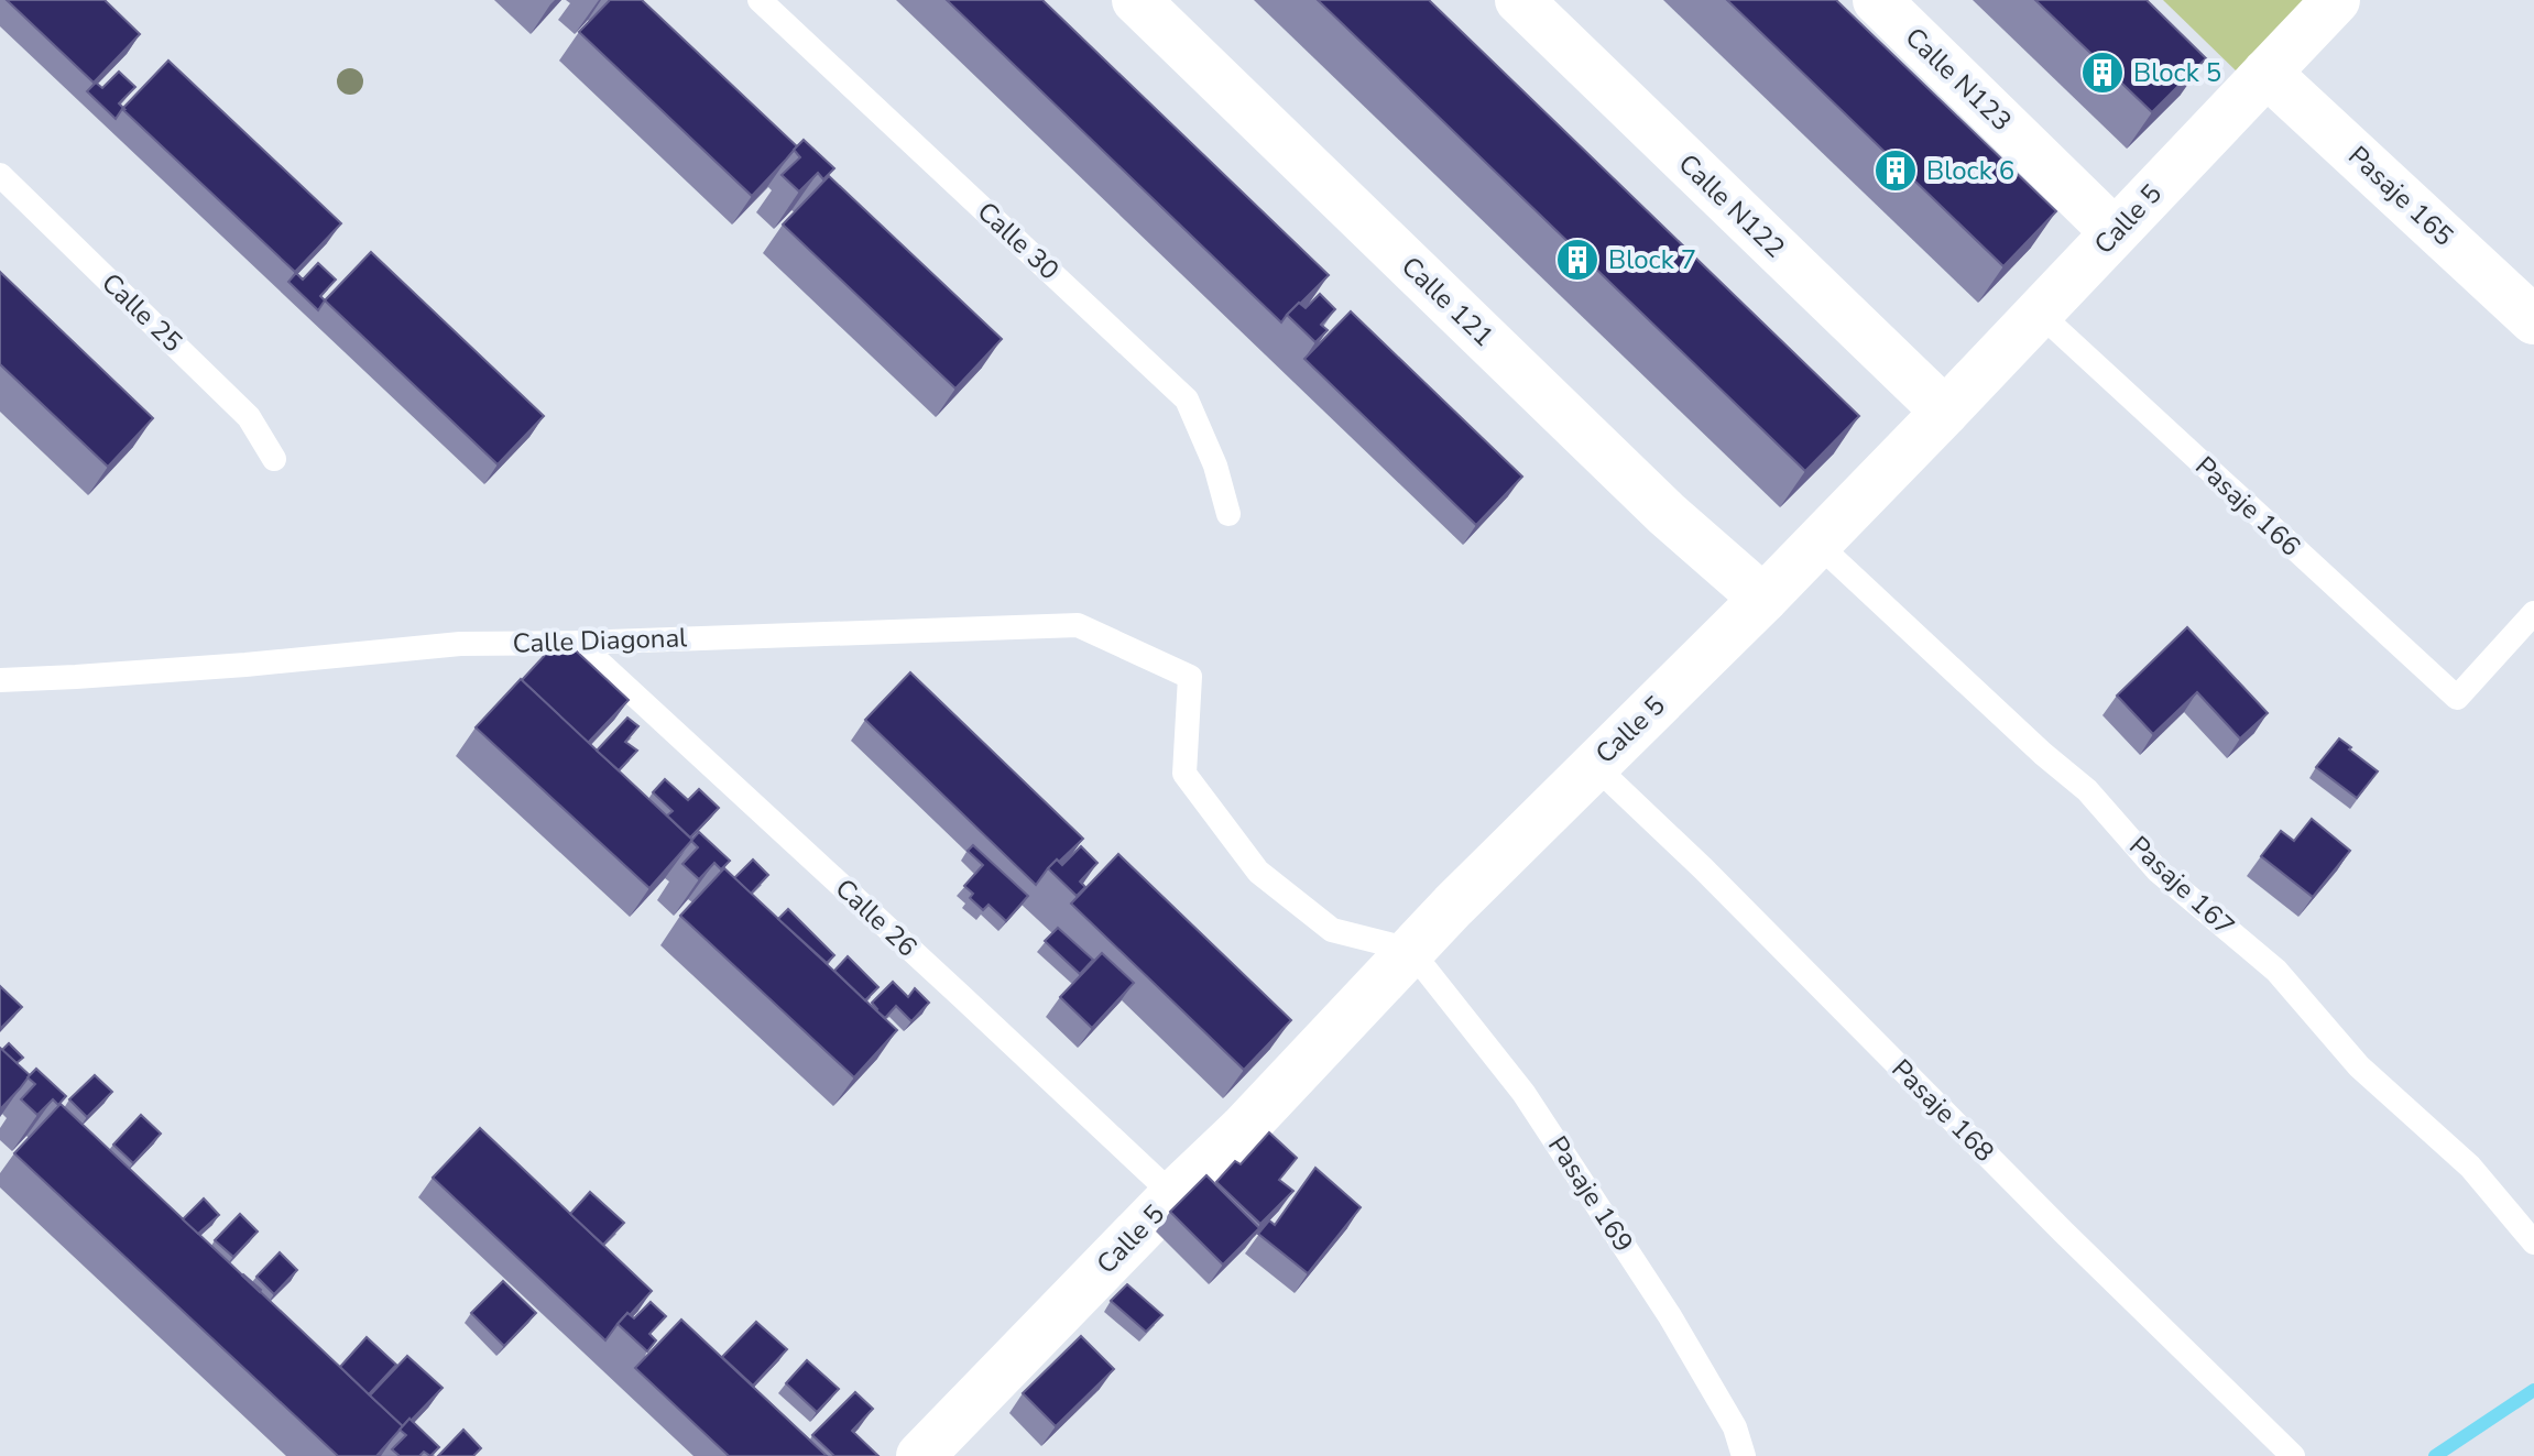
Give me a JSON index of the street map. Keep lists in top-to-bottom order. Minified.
{"streets":{"street":["Calle N123","Pasaje 165","Calle N122","Calle 5","Calle 121"],"lane":["Calle 30","Calle 25","Pasaje 166","Calle Diagonal","Pasaje 167","Calle 26","Pasaje 168","Pasaje 169"]},"crossings":[["Calle N123","Calle 5"],["Pasaje 165","Calle 5"],["Calle N122","Calle 5"],["Calle 5","Calle 121"],["Calle 5","Pasaje 166"],["Calle 5","Calle Diagonal"],["Calle 5","Pasaje 167"],["Calle 5","Calle 26"],["Calle 5","Pasaje 168"],["Calle 5","Pasaje 169"],["Calle Diagonal","Calle 26"],["Calle Diagonal","Pasaje 169"]],"places":{"building":["Block 5","Block 6","Block 7"]}}
